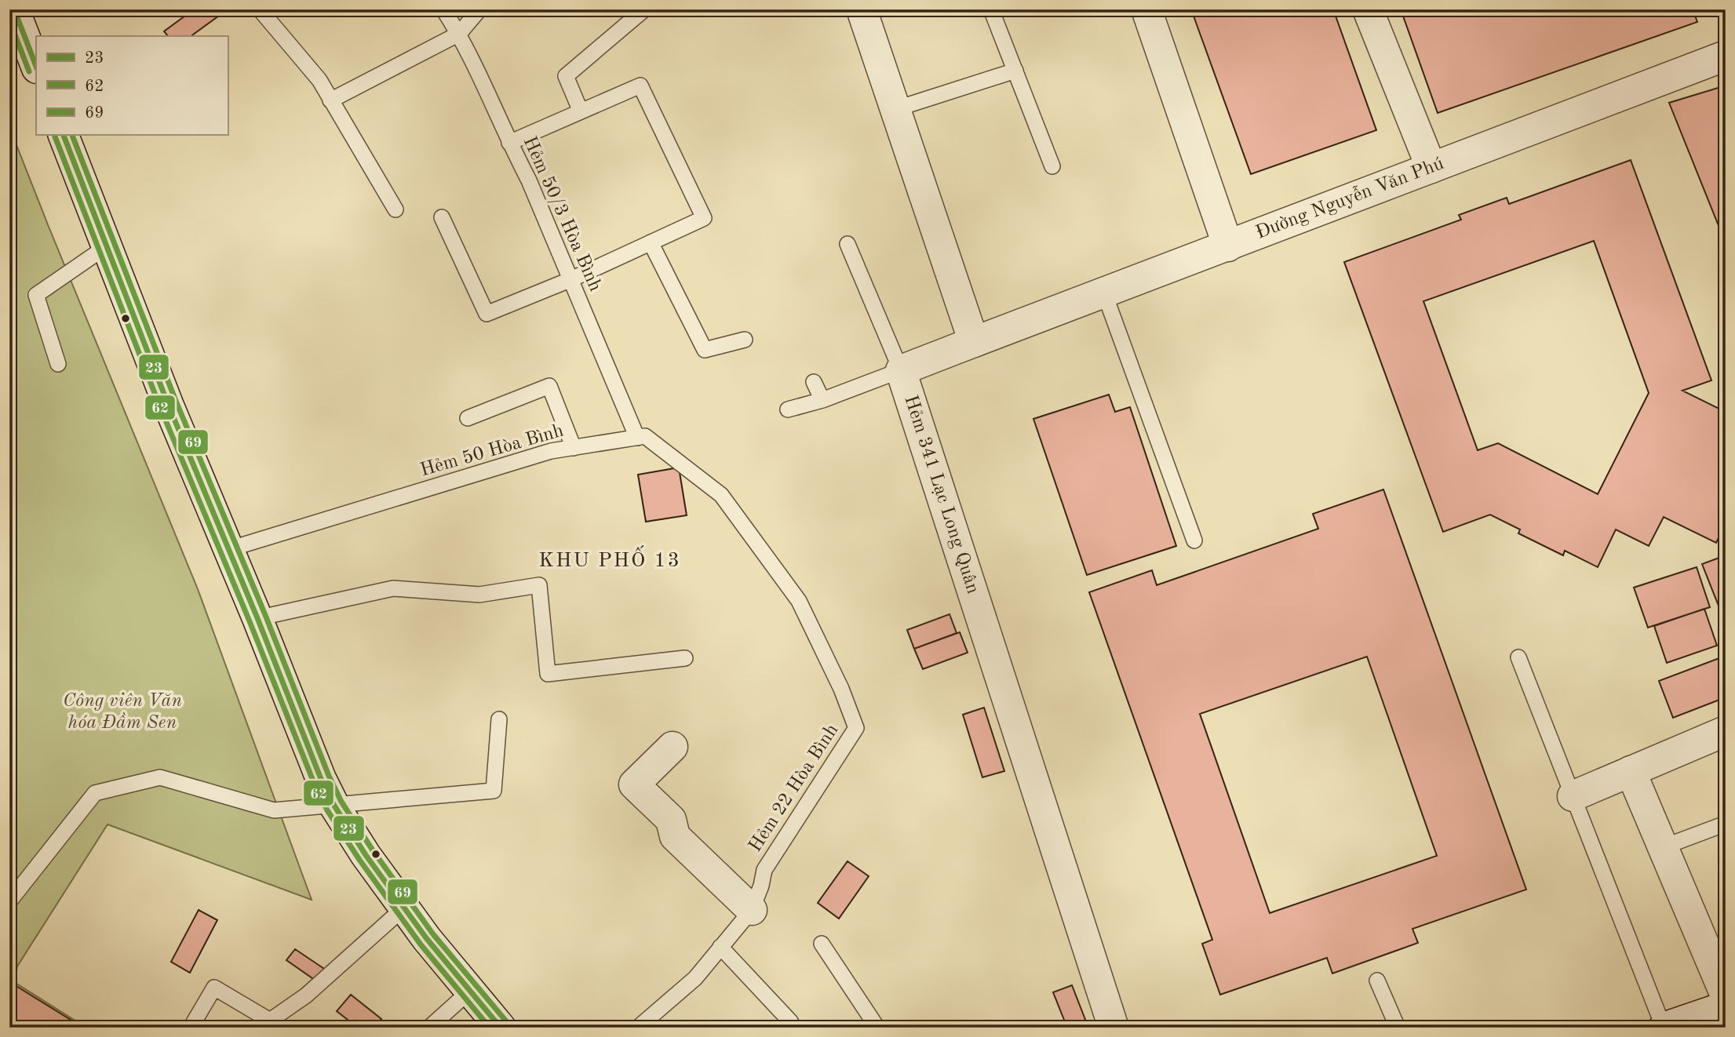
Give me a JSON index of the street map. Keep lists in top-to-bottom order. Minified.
{"streets":{"street":["Đường Nguyễn Văn Phú","Hẻm 341 Lạc Long Quân"],"lane":["Hẻm 50/3 Hòa Bình","Hẻm 50 Hòa Bình","Hẻm 22 Hòa Bình"]},"crossings":[["Đường Nguyễn Văn Phú","Hẻm 341 Lạc Long Quân"],["Hẻm 50/3 Hòa Bình","Hẻm 50 Hòa Bình"],["Hẻm 50/3 Hòa Bình","Hẻm 22 Hòa Bình"],["Hẻm 50 Hòa Bình","Hẻm 22 Hòa Bình"]],"districts":["KHU PHỐ 13"],"parks":["Công viên Văn hóa Đầm Sen"],"lines":["transit line 23","transit line 62","transit line 69"],"legend":["23","62","69"]}
